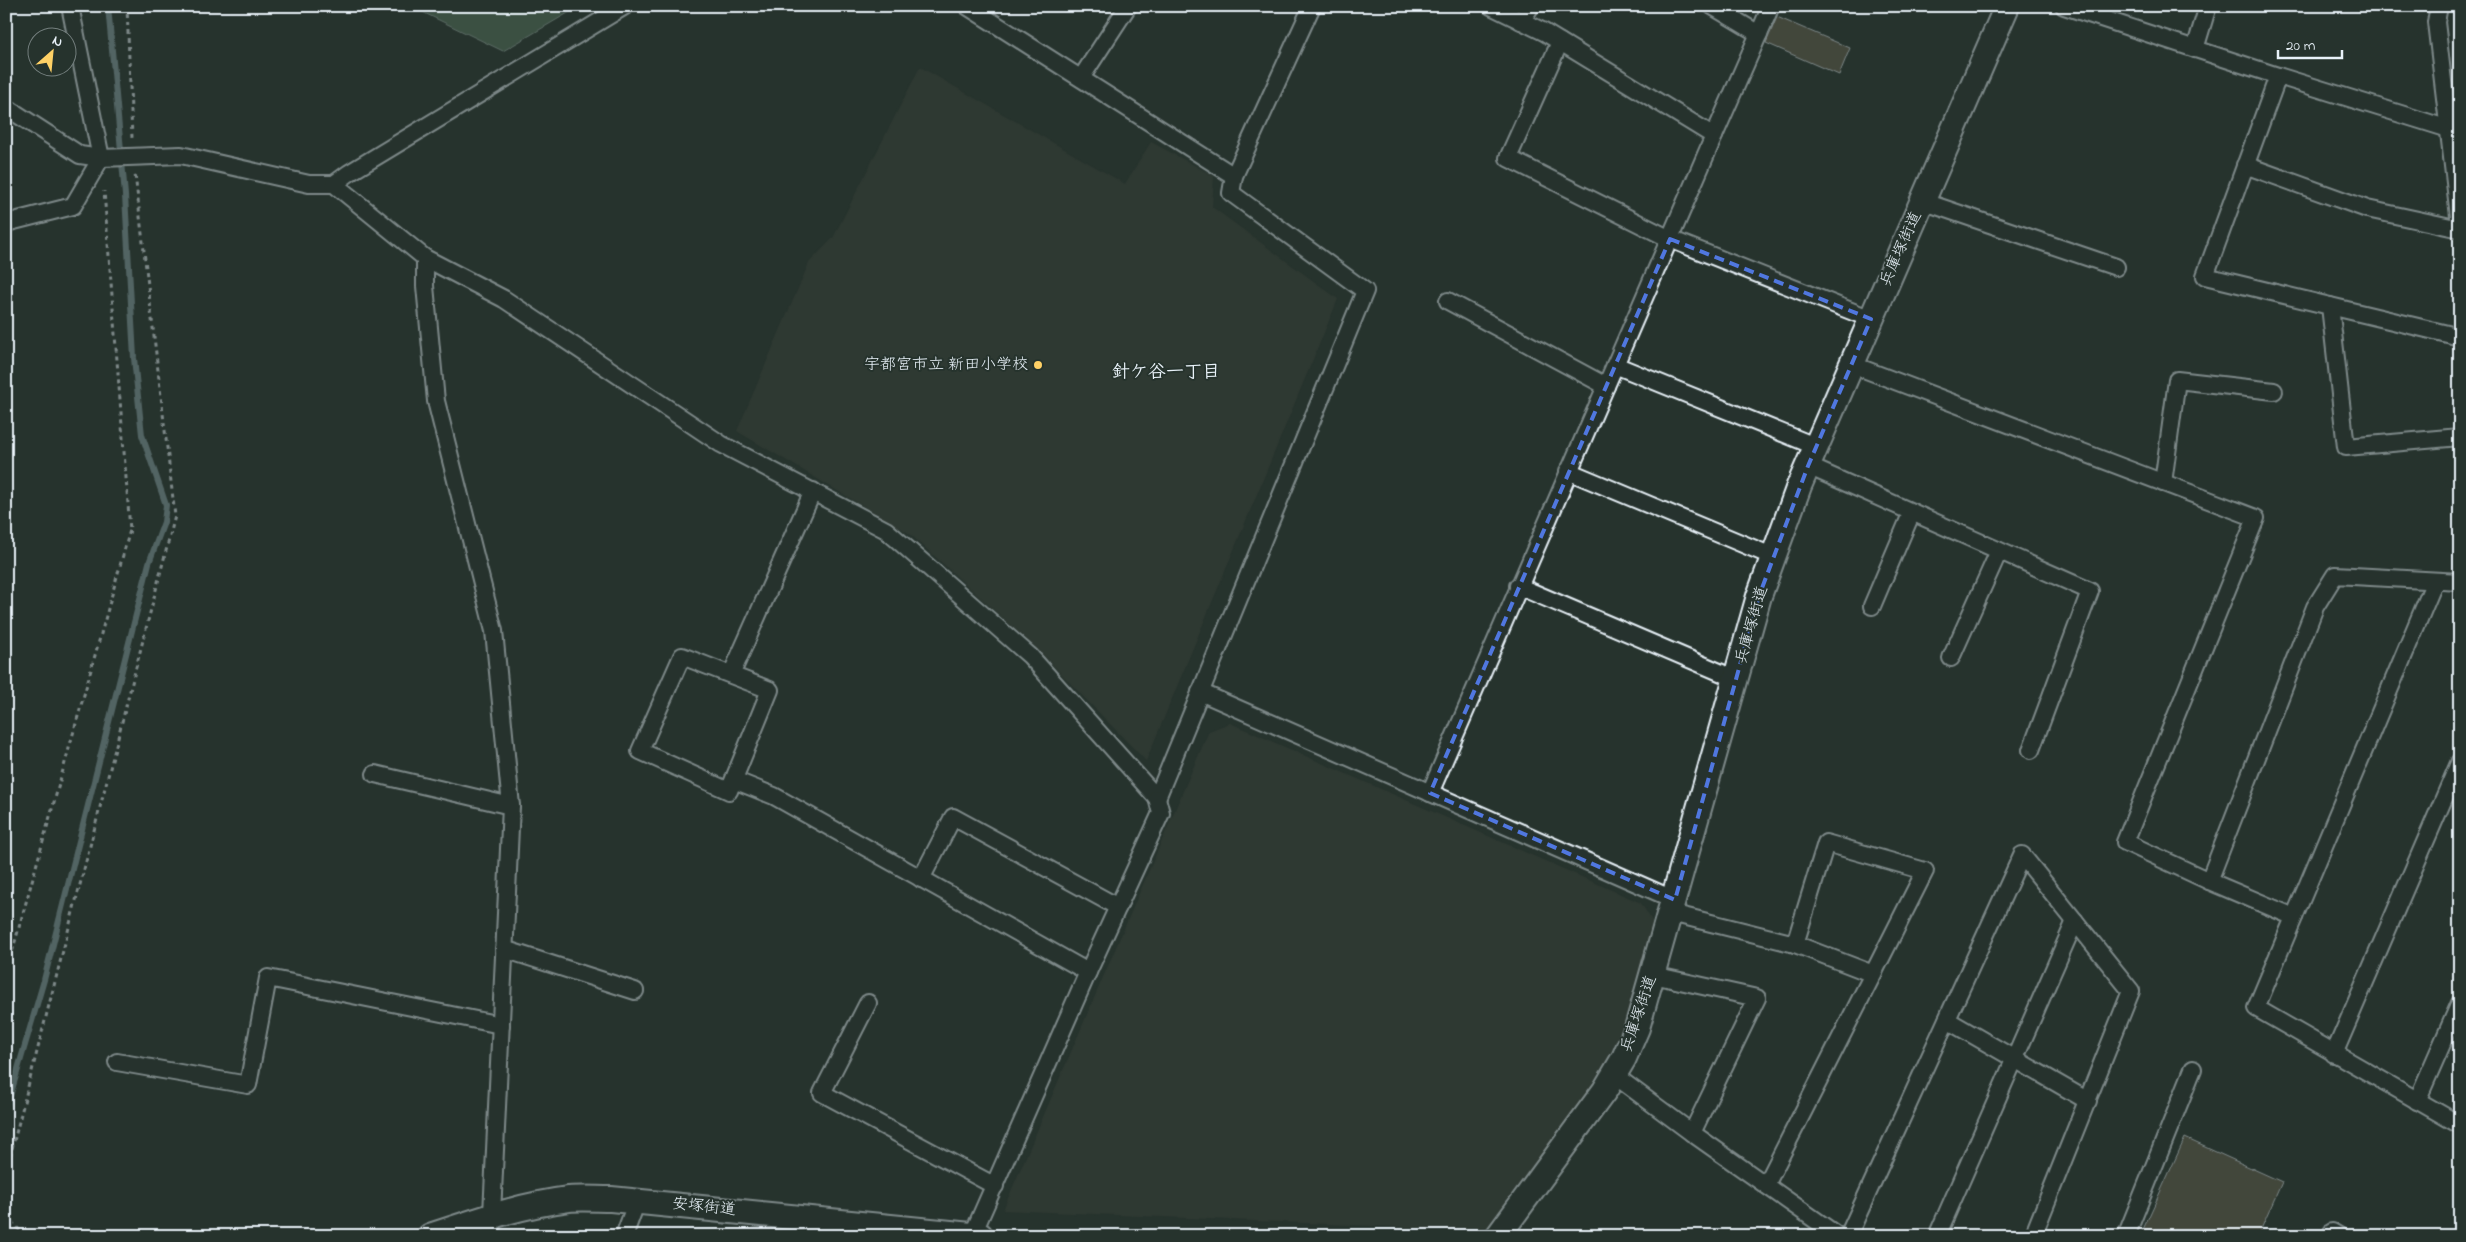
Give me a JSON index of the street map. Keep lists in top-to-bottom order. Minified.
{"streets":{"street":["兵庫塚街道","安塚街道"]},"districts":["針ケ谷一丁目"],"places":["宇都宮市立 新田小学校"],"scale_bar":"20 m","north":"top right"}
